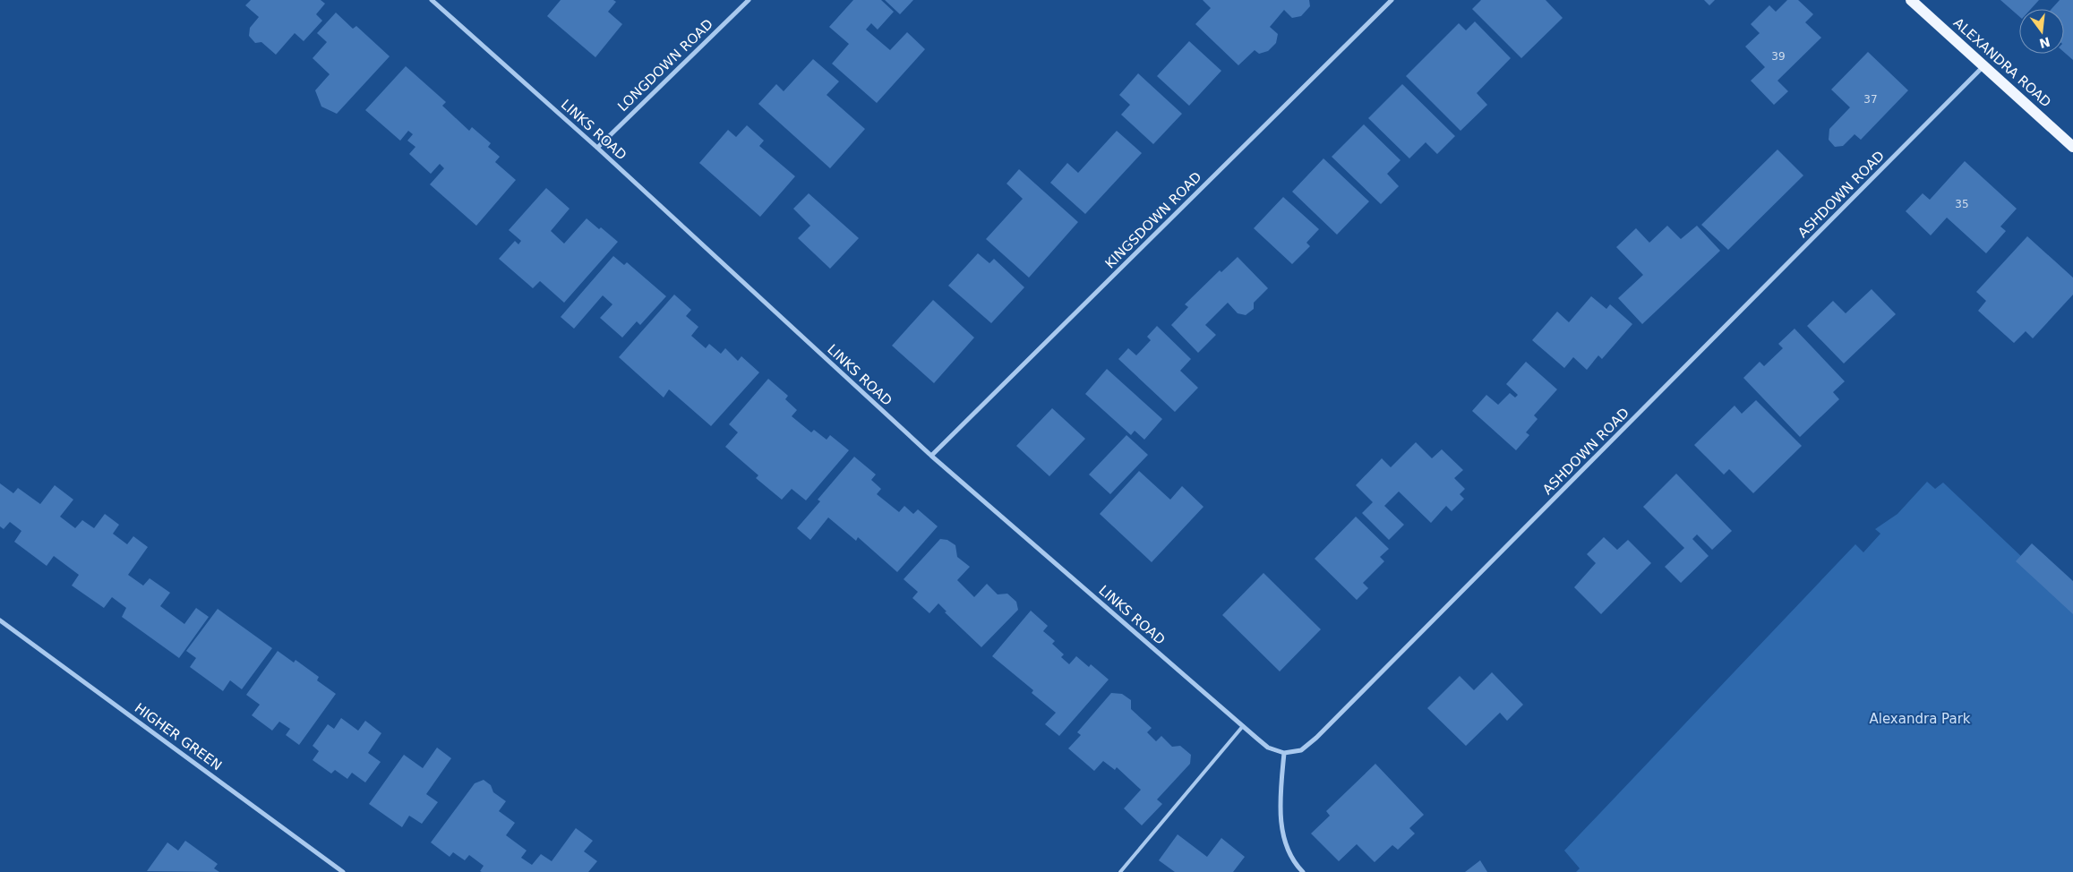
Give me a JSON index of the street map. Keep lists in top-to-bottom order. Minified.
{"streets":{"main road":["ALEXANDRA ROAD"],"street":["LONGDOWN ROAD","LINKS ROAD","ASHDOWN ROAD","KINGSDOWN ROAD","HIGHER GREEN"]},"crossings":[["ALEXANDRA ROAD","ASHDOWN ROAD"],["LONGDOWN ROAD","LINKS ROAD"],["LINKS ROAD","ASHDOWN ROAD"],["LINKS ROAD","KINGSDOWN ROAD"]],"parks":["Alexandra Park"],"house_numbers":["39","37","35"],"north":"bottom"}
